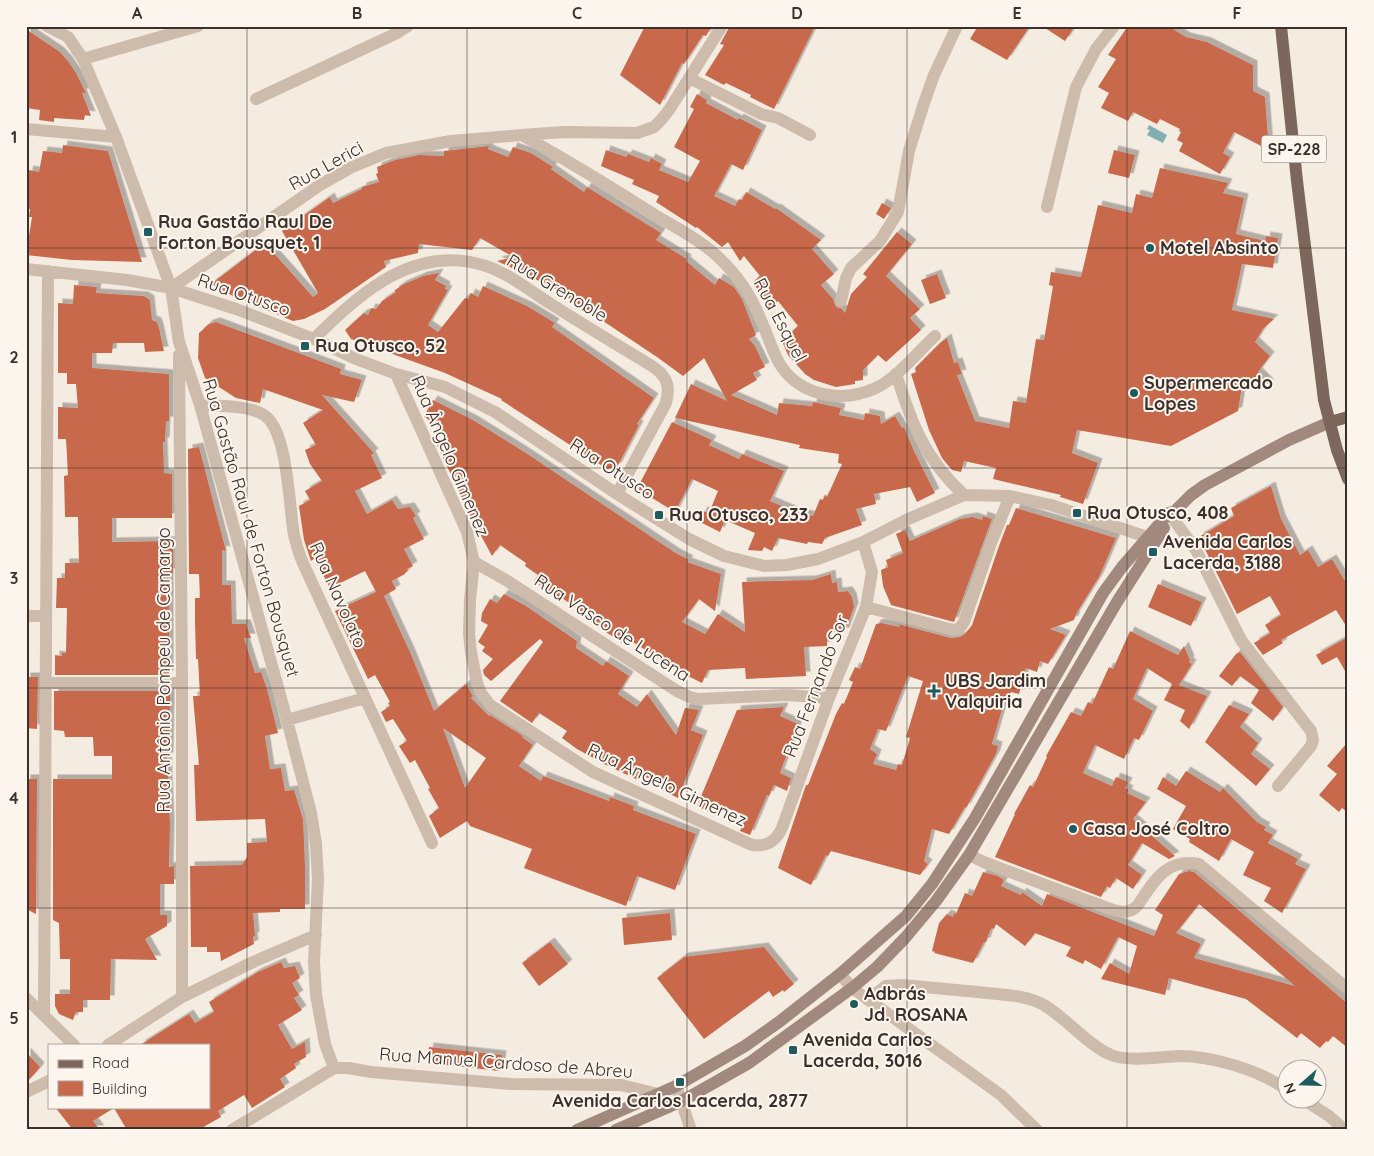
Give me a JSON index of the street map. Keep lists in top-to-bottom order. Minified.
{"streets":{"main road":["SP-228"],"street":["Rua Lerici","Rua Grenoble","Rua Otusco","Rua Esquel","Rua Ângelo Gimenez","Rua Gastão Raul de Forton Bousquet","Rua Navolato","Rua Vasco de Lucena","Rua Antônio Pompeu de Camargo","Rua Fernando Sor","Rua Manuel Cardoso de Abreu"]},"crossings":[["Rua Lerici","Rua Otusco"],["Rua Lerici","Rua Esquel"],["Rua Lerici","Rua Gastão Raul de Forton Bousquet"],["Rua Grenoble","Rua Otusco"],["Rua Otusco","Rua Ângelo Gimenez"],["Rua Otusco","Rua Gastão Raul de Forton Bousquet"],["Rua Otusco","Rua Fernando Sor"],["Rua Ângelo Gimenez","Rua Vasco de Lucena"],["Rua Ângelo Gimenez","Rua Fernando Sor"],["Rua Gastão Raul de Forton Bousquet","Rua Navolato"],["Rua Gastão Raul de Forton Bousquet","Rua Antônio Pompeu de Camargo"],["Rua Gastão Raul de Forton Bousquet","Rua Manuel Cardoso de Abreu"],["Rua Vasco de Lucena","Rua Fernando Sor"]],"places":{"transit":["Rua Gastão Raul De Forton Bousquet, 1","Rua Otusco, 52","Rua Otusco, 408","Rua Otusco, 233","Avenida Carlos Lacerda, 3188","Avenida Carlos Lacerda, 3016","Avenida Carlos Lacerda, 2877"],"other":["Motel Absinto","Supermercado Lopes","Casa José Coltro","Adbrás Jd. ROSANA"],"health":["UBS Jardim Valquiria"]},"legend":["Road","Building"],"north":"left","grid":{"columns":["A","B","C","D","E","F"],"rows":["1","2","3","4","5"]}}
